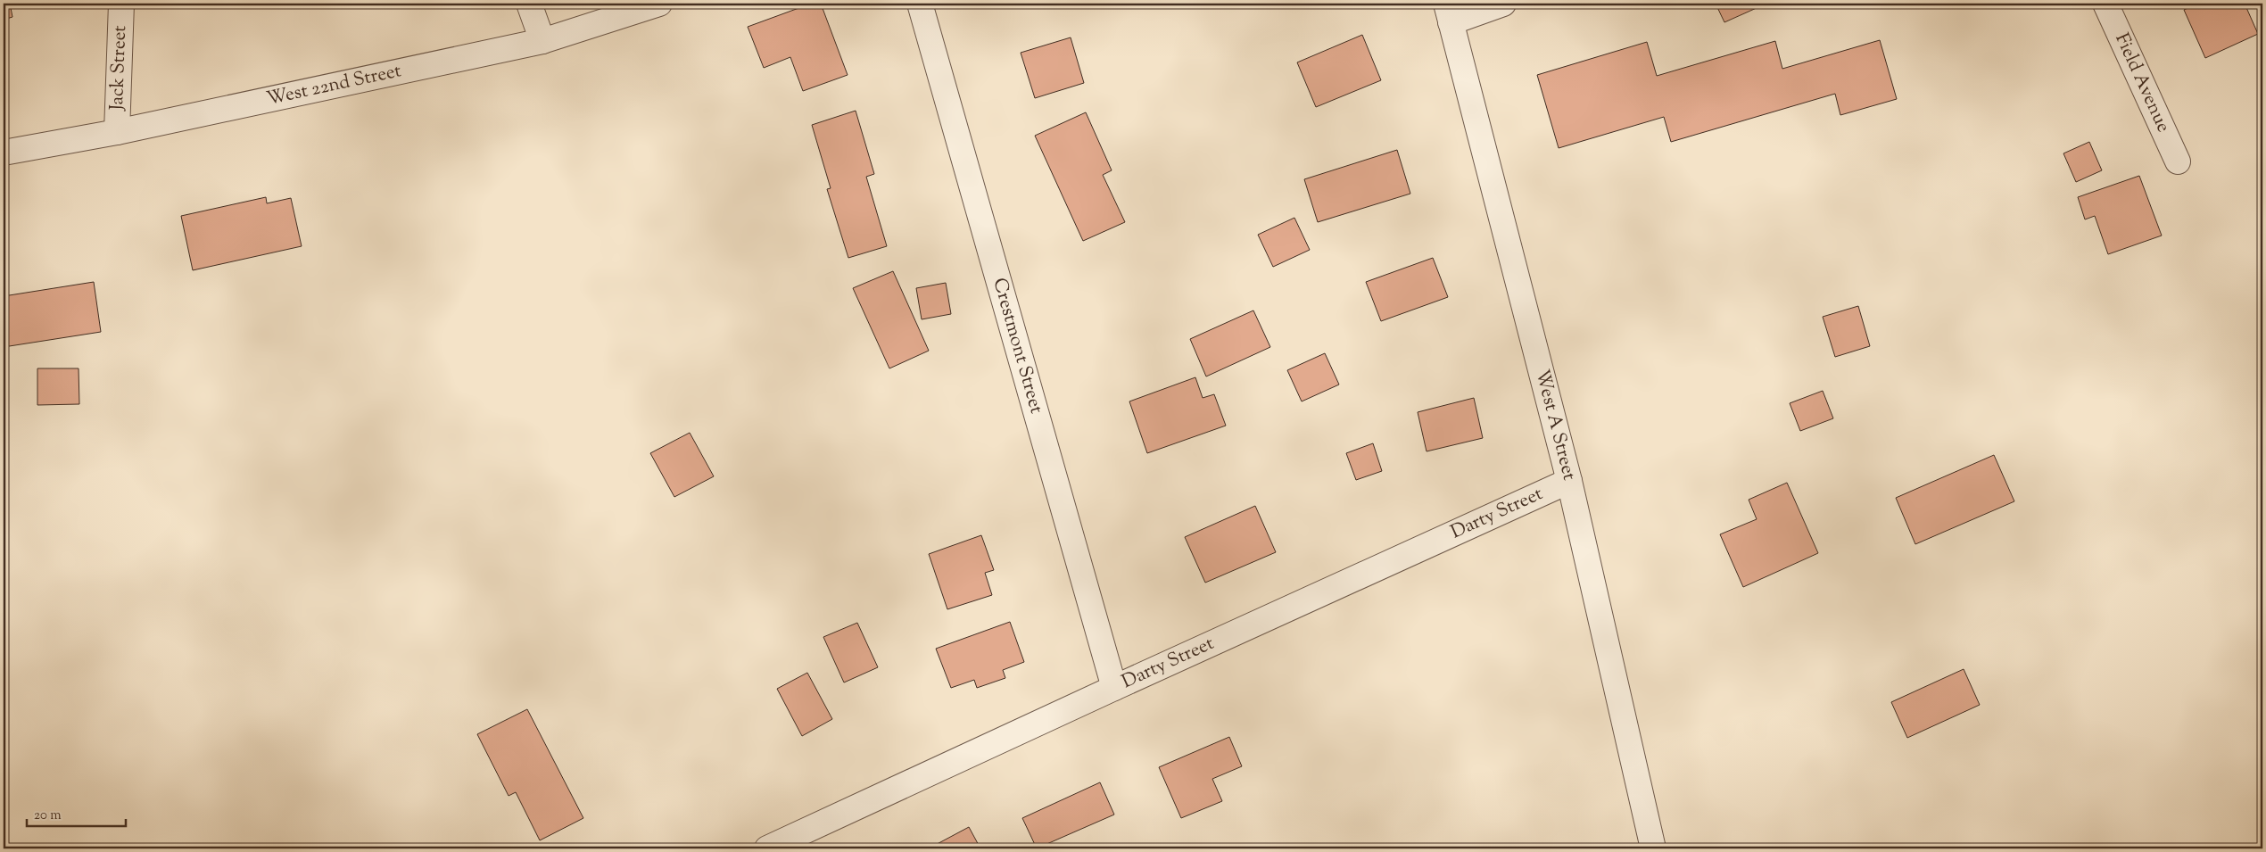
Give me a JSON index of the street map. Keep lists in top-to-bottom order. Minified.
{"streets":{"street":["Jack Street","Field Avenue","West 22nd Street","Crestmont Street","West A Street","Darty Street"]},"crossings":[["Jack Street","West 22nd Street"],["Crestmont Street","Darty Street"],["West A Street","Darty Street"]],"scale_bar":"20 m"}
